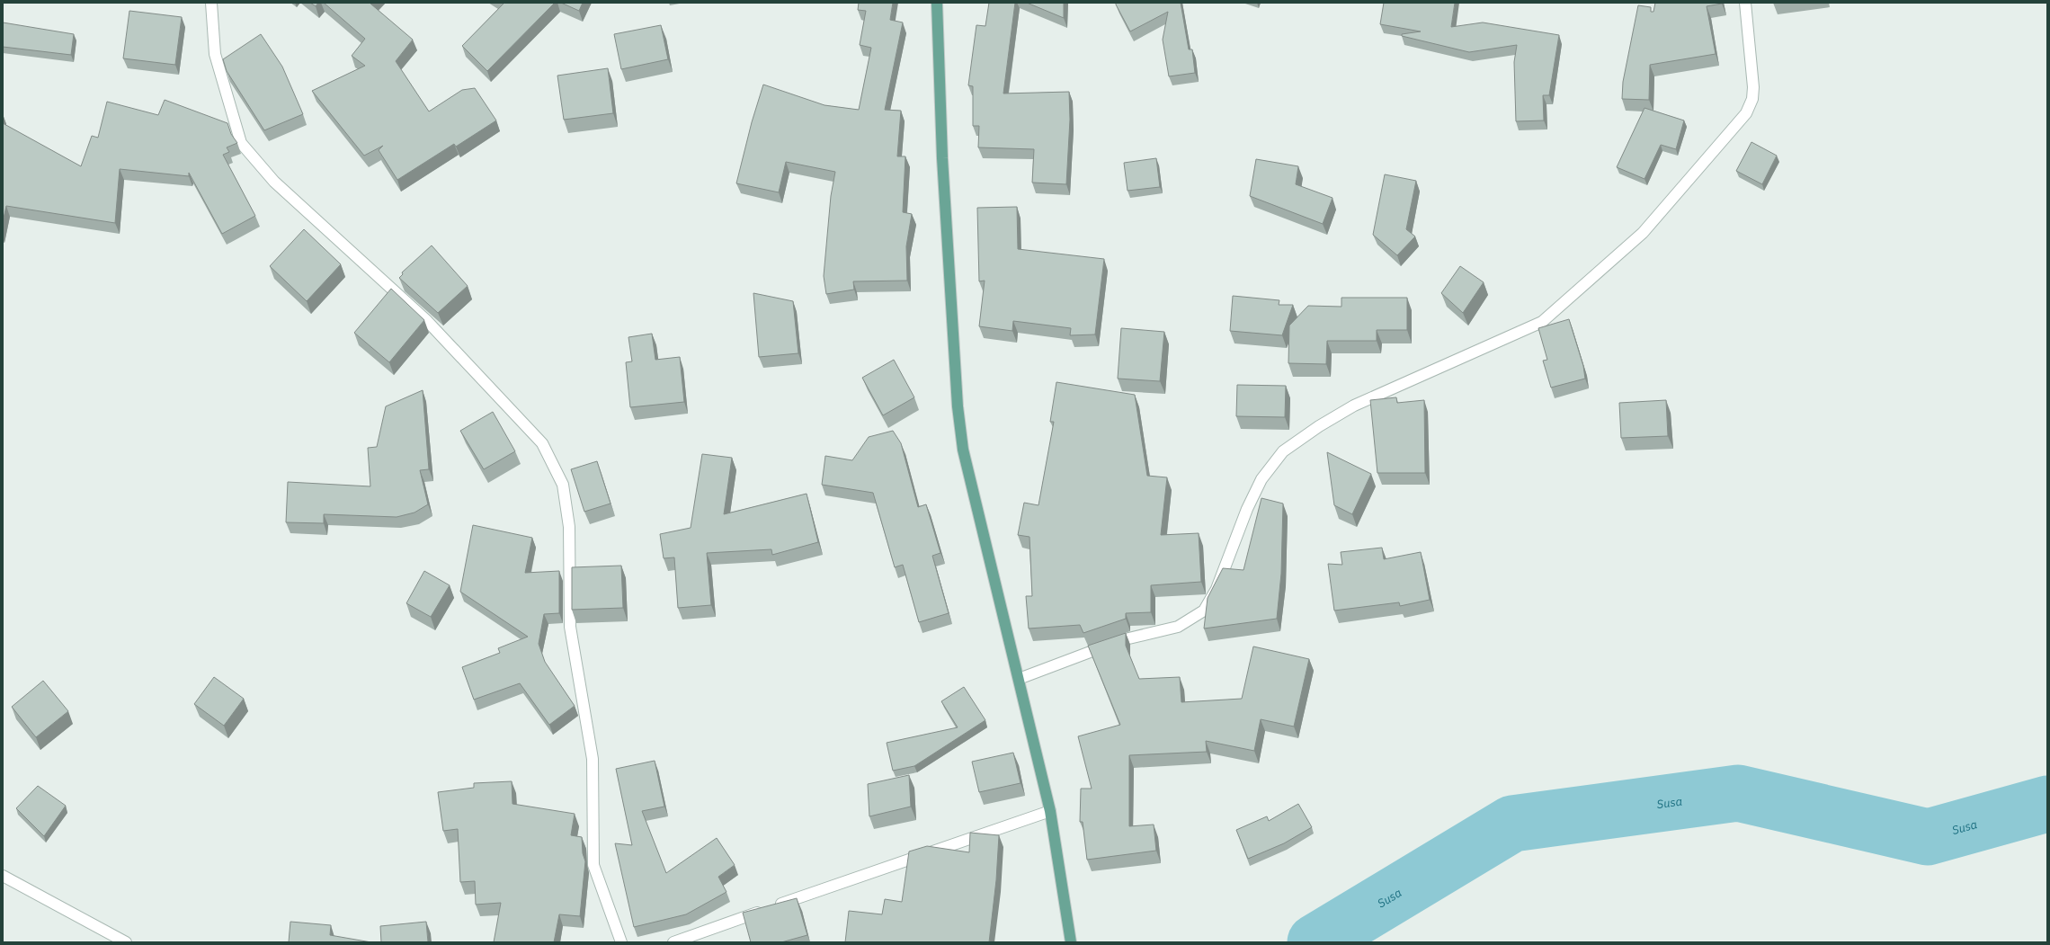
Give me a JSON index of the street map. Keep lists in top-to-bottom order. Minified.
{"water":["Susa"]}
